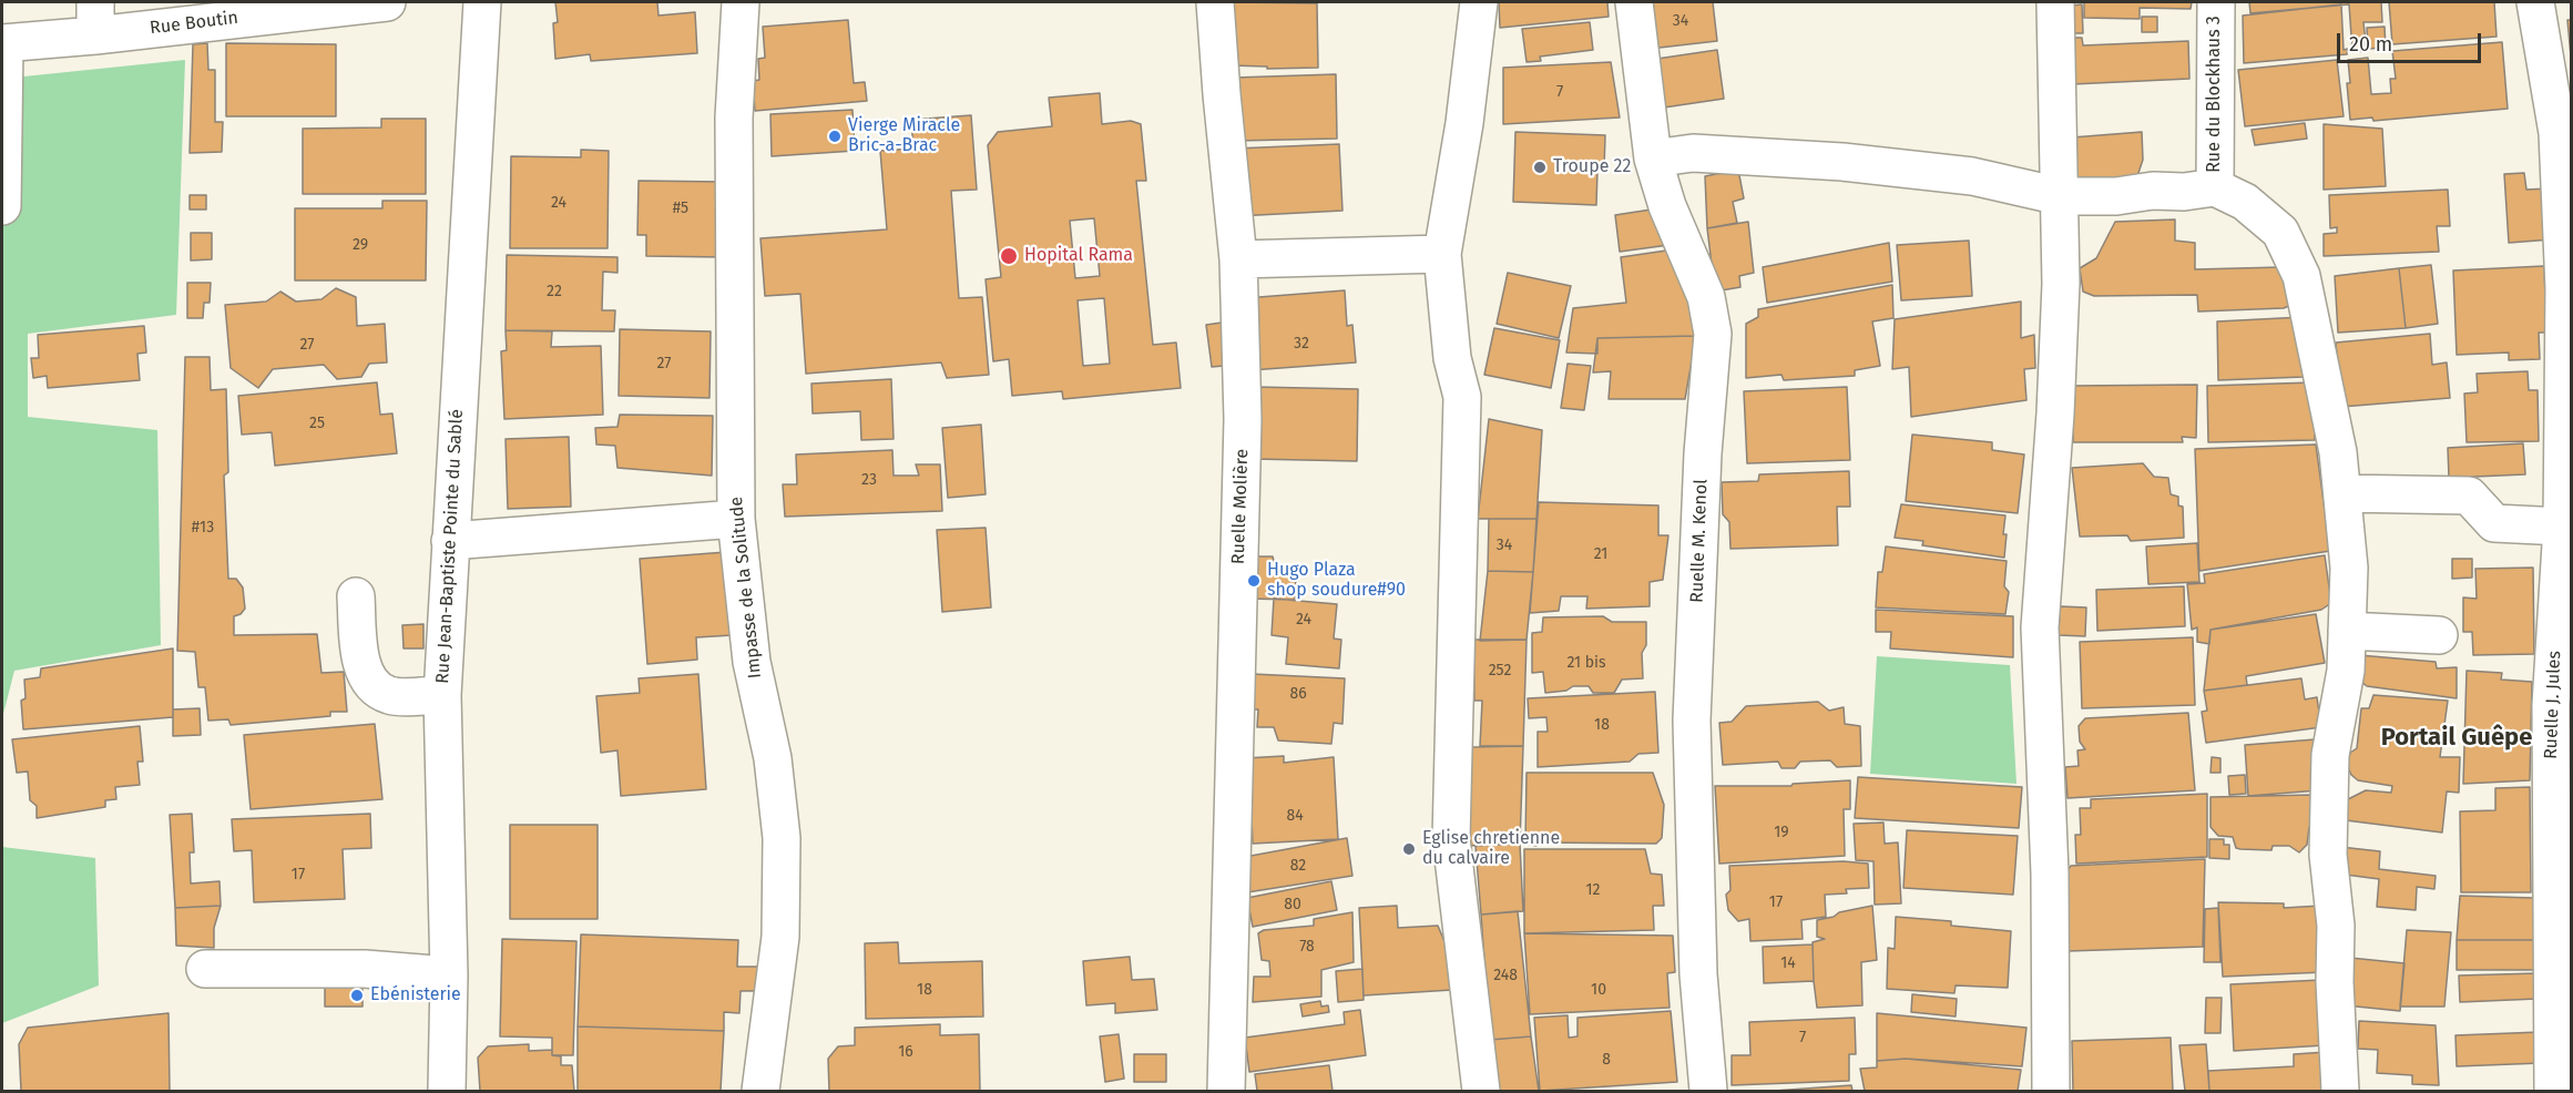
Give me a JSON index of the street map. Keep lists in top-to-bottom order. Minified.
{"streets":{"street":["Rue Boutin","Rue du Blockhaus 3","Ruelle Molière","Ruelle M. Kenol","Rue Jean-Baptiste Pointe du Sablé","Impasse de la Solitude","Ruelle J. Jules"]},"districts":["Portail Guêpe"],"places":["Vierge Miracle Bric-a-Brac","Troupe 22","Hopital Rama","Hugo Plaza shop soudure#90","Eglise chretienne du calvaire","Ebénisterie"],"house_numbers":["34","7","24","#5","29","22","32","27","27","25","23","#13","34","21","24","21 bis","252","86","18","84","19","82","17","12","17","80","78","14","248","18","10","7","16","8"],"scale_bar":"20 m"}
